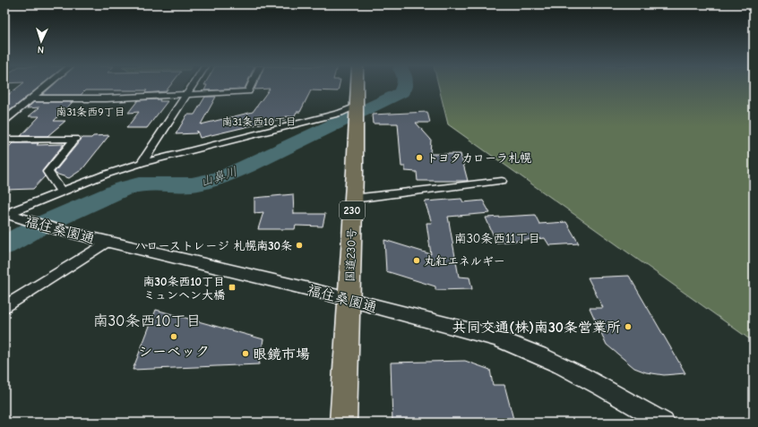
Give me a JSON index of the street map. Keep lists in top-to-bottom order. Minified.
{"streets":{"highway":["230","国道230号"],"street":["福住桑園通"]},"crossings":[["福住桑園通","国道230号"]],"districts":["南31条西9丁目","南31条西10丁目","南30条西11丁目","南30条西10丁目"],"water":["山鼻川"],"places":{"other":["トヨタカローラ札幌","ハローストレージ 札幌南30条","丸紅エネルギー","共同交通(株)南30条営業所","シーベック","眼鏡市場"],"transit":["南30条西10丁目 ミュンヘン大橋"]},"north":"bottom"}
